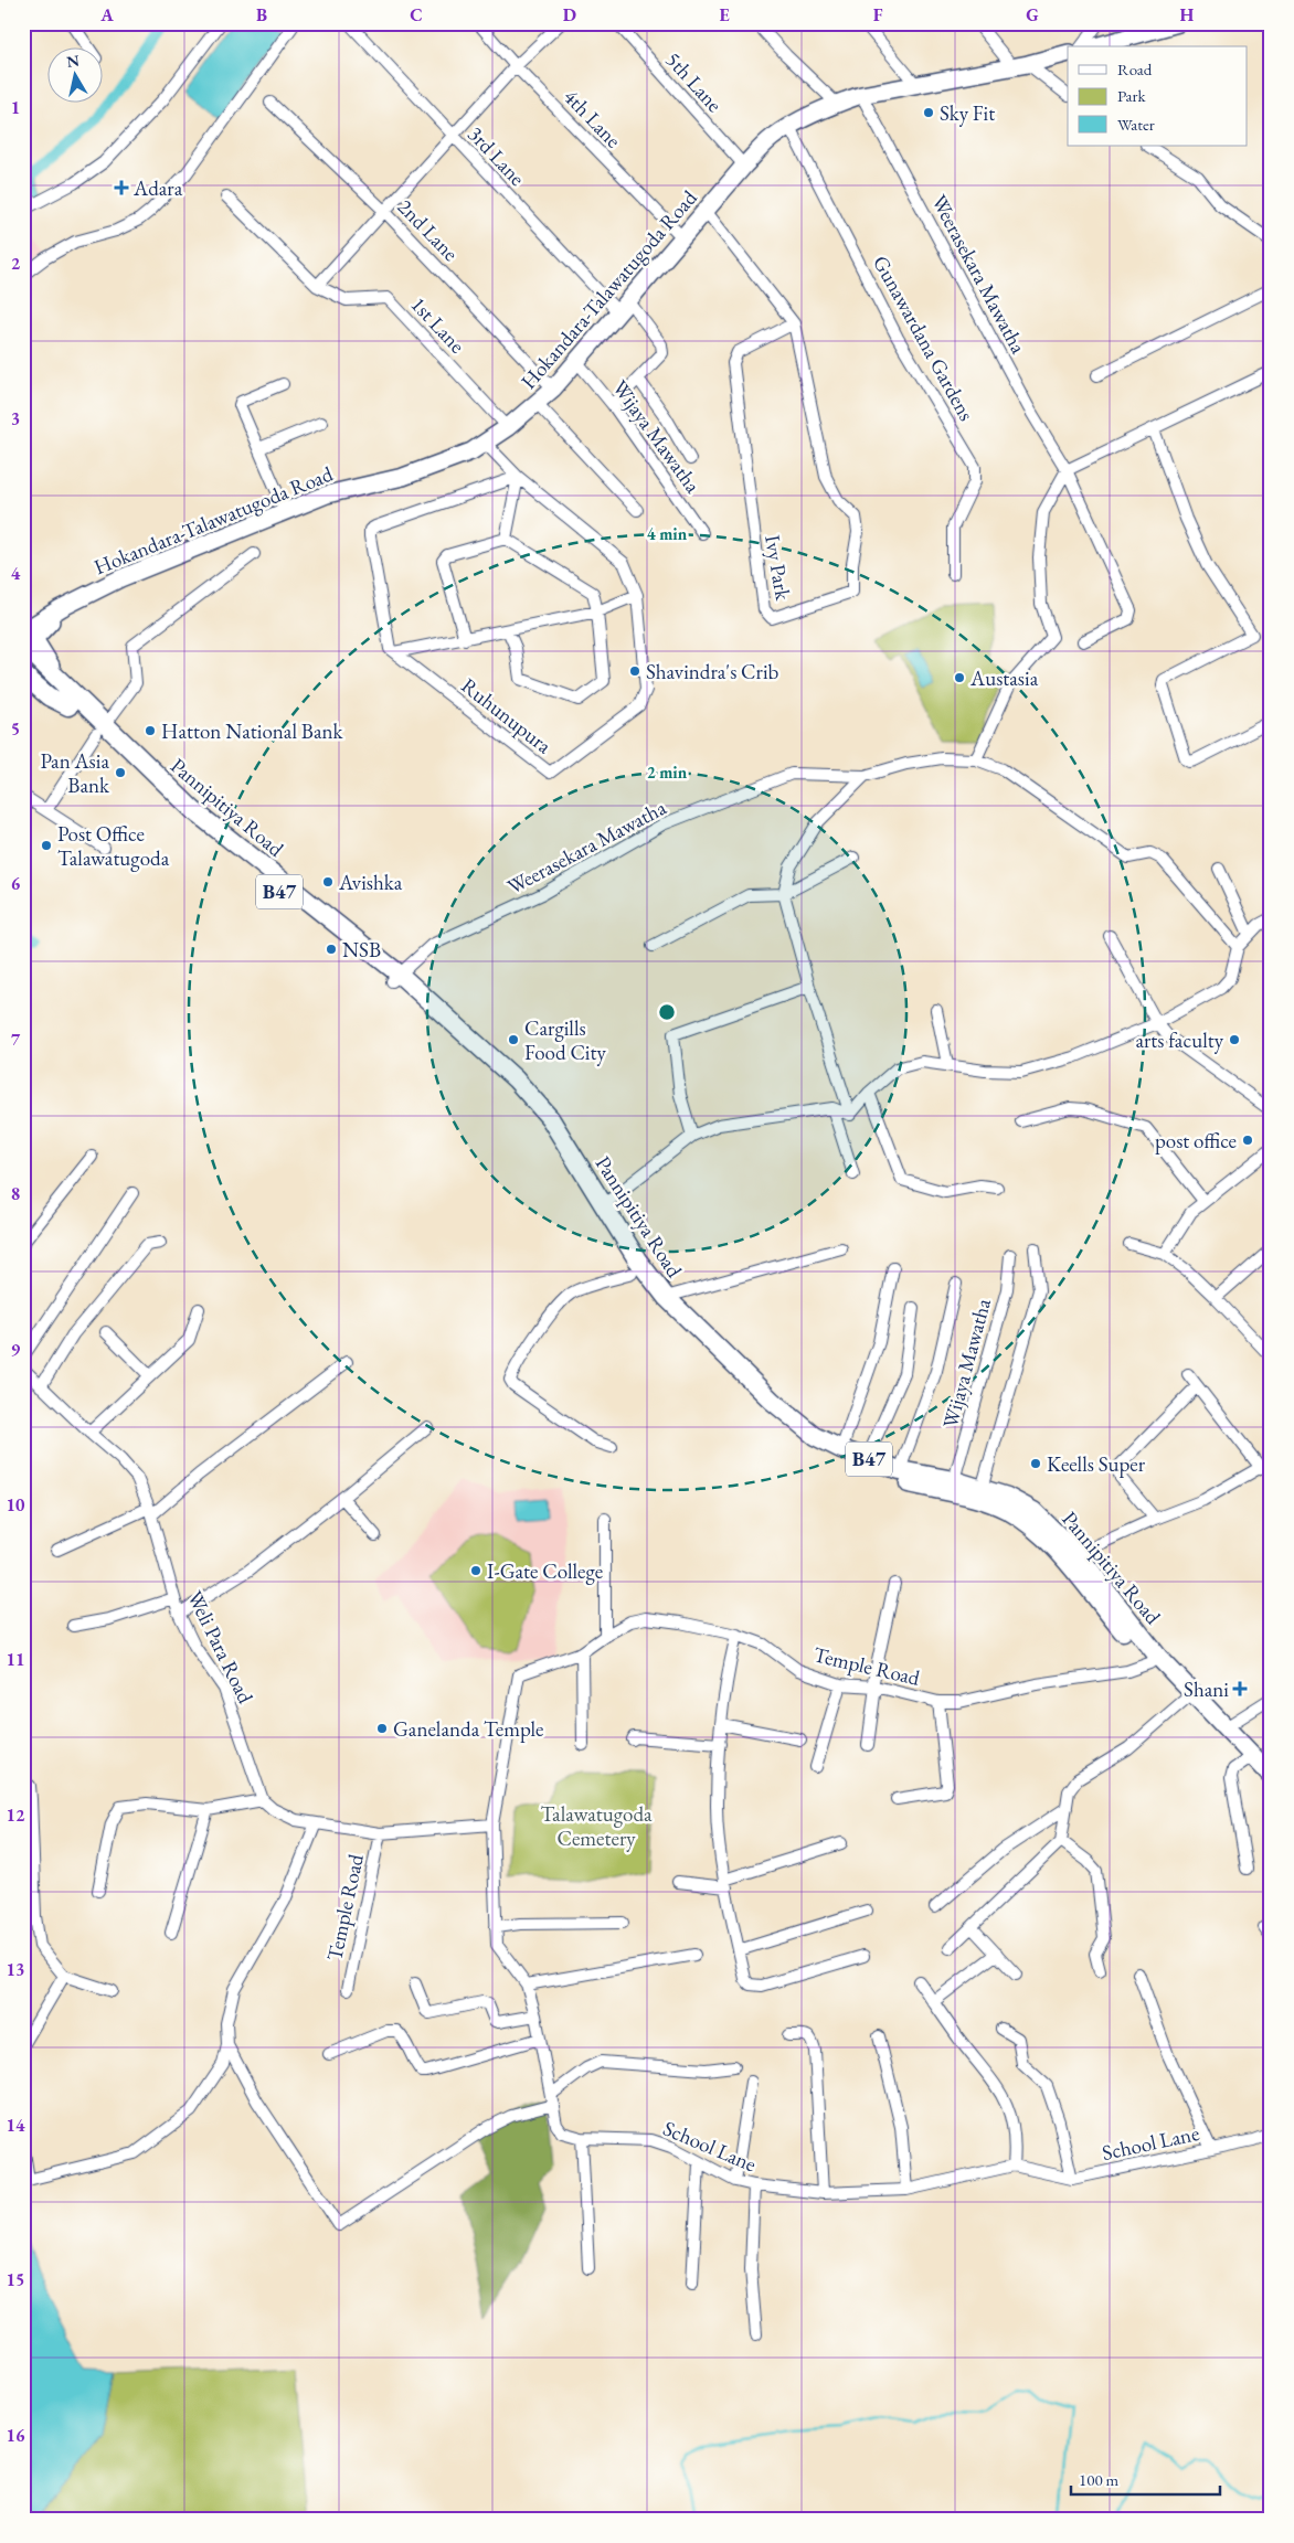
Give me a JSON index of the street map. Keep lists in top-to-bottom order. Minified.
{"streets":{"main road":["Hokandara-Talawatugoda Road","Pannipitiya Road","B47"],"street":["5th Lane","4th Lane","3rd Lane","2nd Lane","Weerasekara Mawatha","1st Lane","Gunawardana Gardens","Wijaya Mawatha","Ivy Park","Ruhunupura","Weli Para Road","Temple Road","School Lane"]},"crossings":[["5th Lane","Hokandara-Talawatugoda Road"],["4th Lane","Hokandara-Talawatugoda Road"],["3rd Lane","Hokandara-Talawatugoda Road"],["2nd Lane","Hokandara-Talawatugoda Road"],["Weerasekara Mawatha","Hokandara-Talawatugoda Road"],["Weerasekara Mawatha","Pannipitiya Road"],["Hokandara-Talawatugoda Road","1st Lane"],["Hokandara-Talawatugoda Road","Gunawardana Gardens"],["Hokandara-Talawatugoda Road","Wijaya Mawatha"],["Hokandara-Talawatugoda Road","Ivy Park"],["Hokandara-Talawatugoda Road","Ruhunupura"],["Wijaya Mawatha","Pannipitiya Road"],["Pannipitiya Road","Temple Road"],["Temple Road","School Lane"]],"parks":["Talawatugoda Cemetery"],"places":{"other":["Sky Fit","Shavindra's Crib","Austasia","Hatton National Bank","Pan Asia Bank","Post Office Talawatugoda","Avishka","NSB","Cargills Food City","arts faculty","post office","Keells Super","I-Gate College","Ganelanda Temple"],"health":["Adara","Shani"]},"legend":["Road","Park","Water"],"scale_bar":"100 m","north":"top","grid":{"columns":["A","B","C","D","E","F","G","H"],"rows":["1","2","3","4","5","6","7","8","9","10","11","12","13","14","15","16"]},"rings":["4 min","2 min"]}
